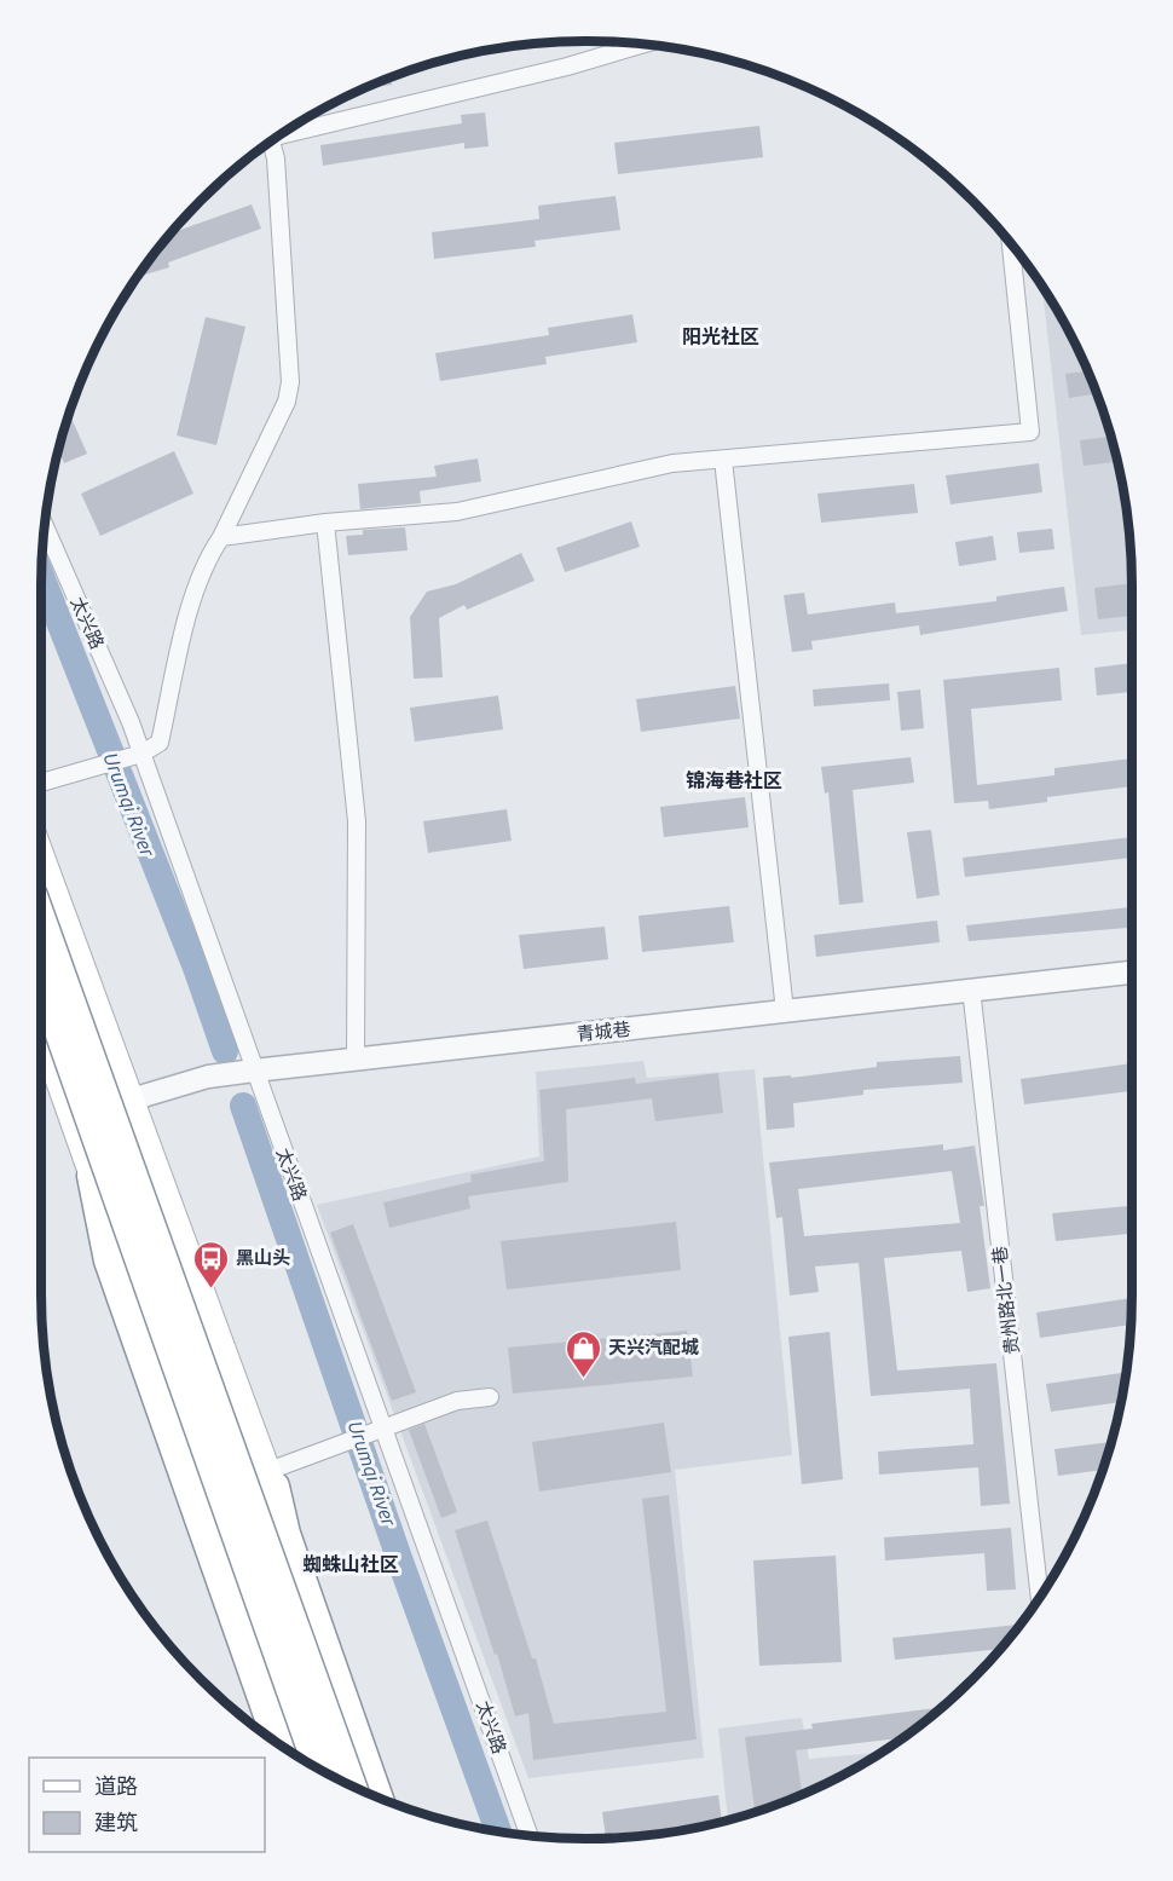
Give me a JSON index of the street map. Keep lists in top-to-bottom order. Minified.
{"streets":{"street":["太兴路","青城巷","贵州路北一巷"]},"crossings":[["太兴路","青城巷"],["青城巷","贵州路北一巷"]],"districts":["阳光社区","锦海巷社区","蜘蛛山社区"],"water":["Urumqi River"],"places":{"bus stop":["黑山头"],"shop":["天兴汽配城"]},"legend":["道路","建筑"]}
